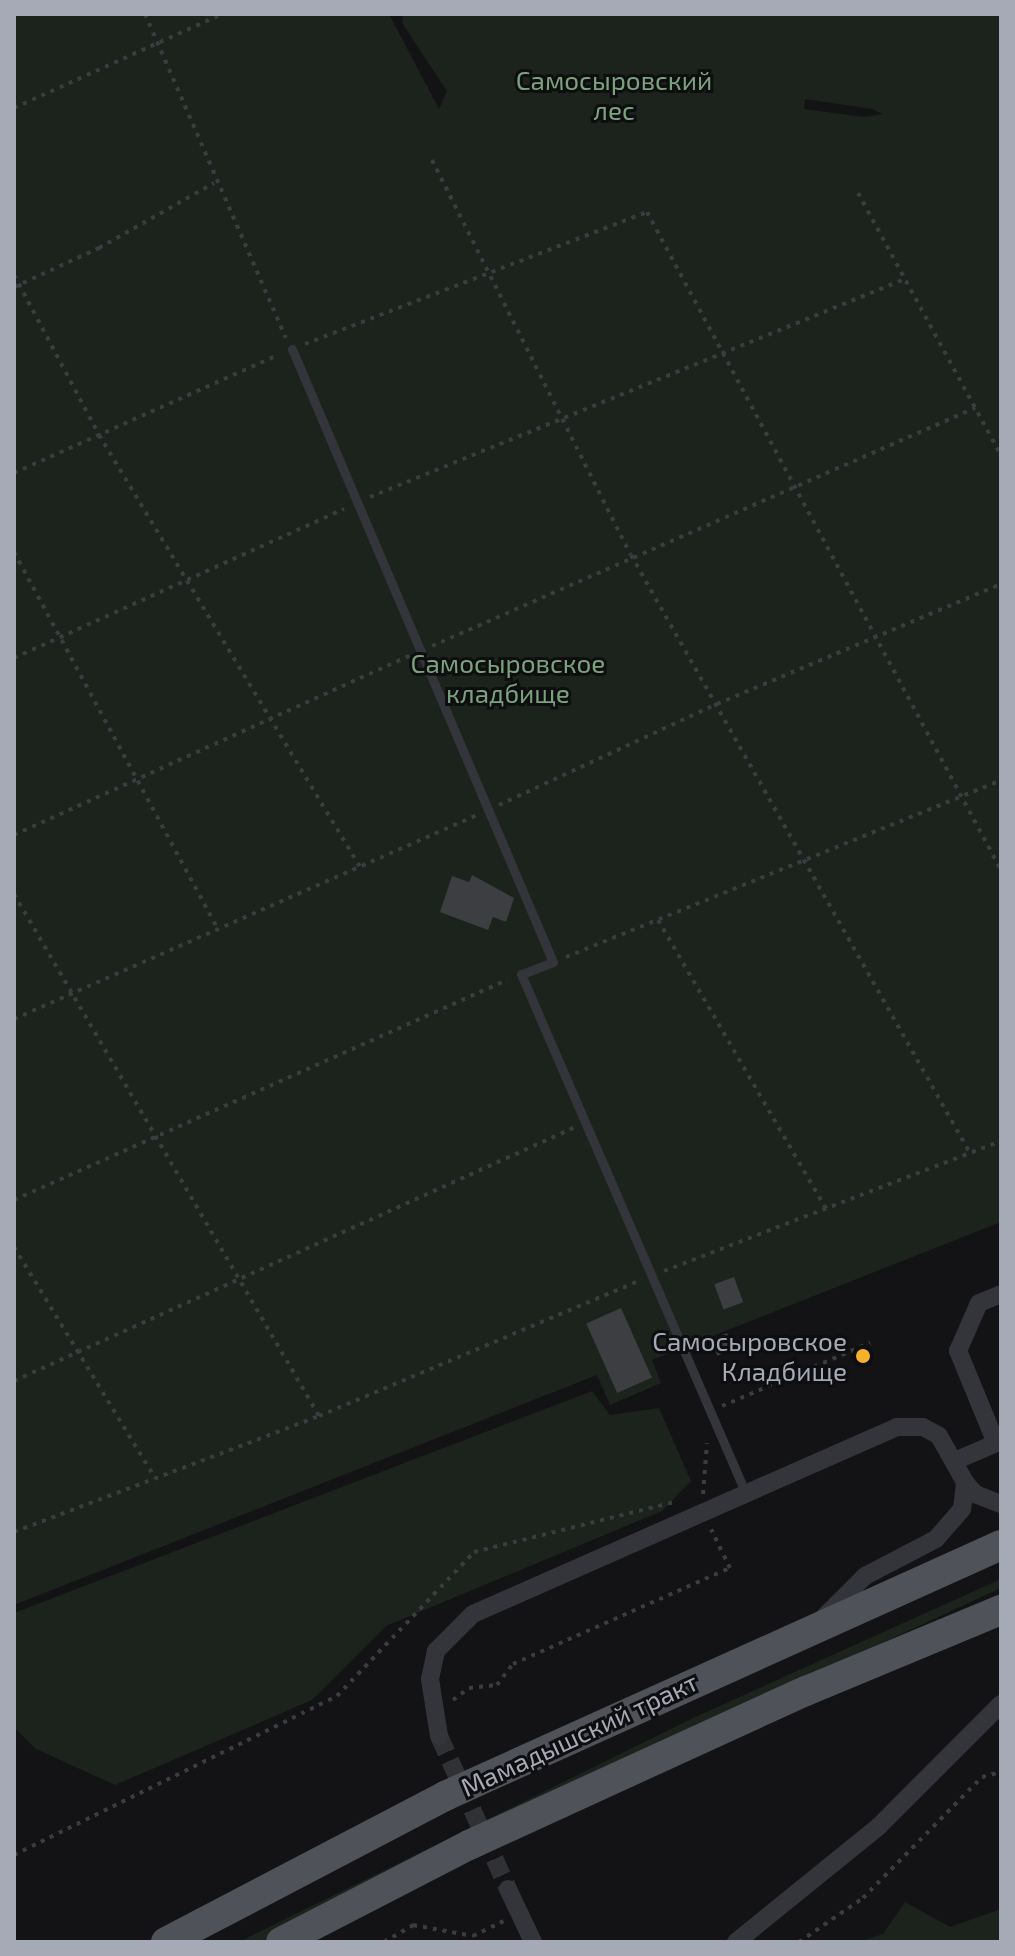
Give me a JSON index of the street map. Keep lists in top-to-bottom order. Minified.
{"streets":{"main road":["Мамадышский тракт"]},"parks":["Самосыровский лес","Самосыровское кладбище"],"places":["Самосыровское Кладбище"]}
